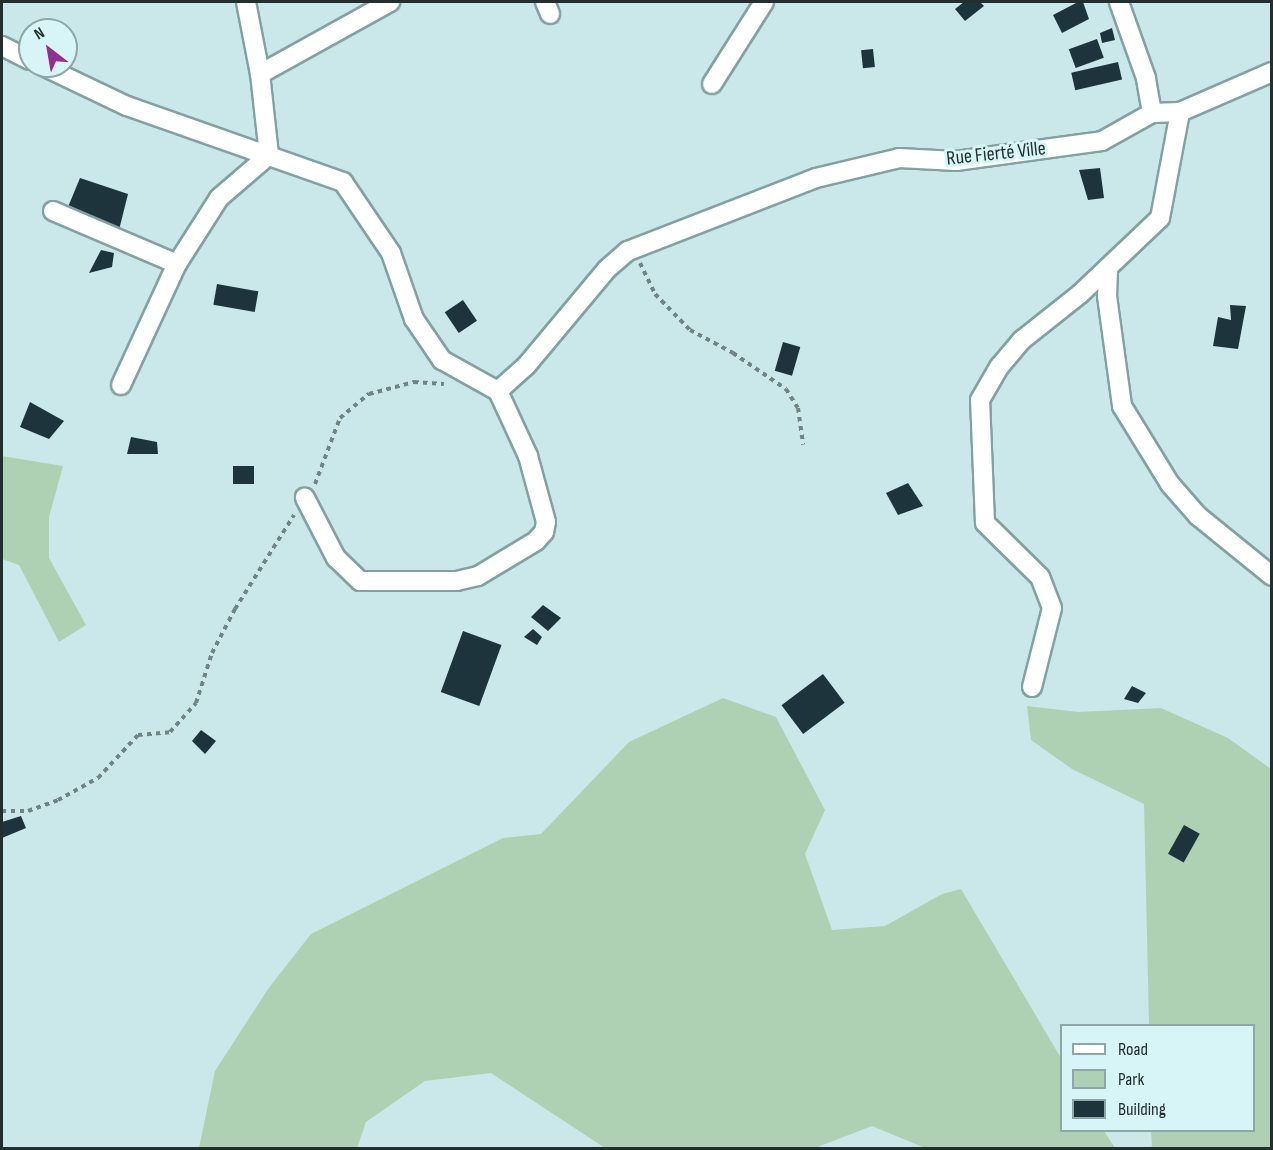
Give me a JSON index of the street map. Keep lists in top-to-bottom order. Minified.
{"streets":{"street":["Rue Fierté Ville"]},"legend":["Road","Park","Building"],"north":"top left"}
